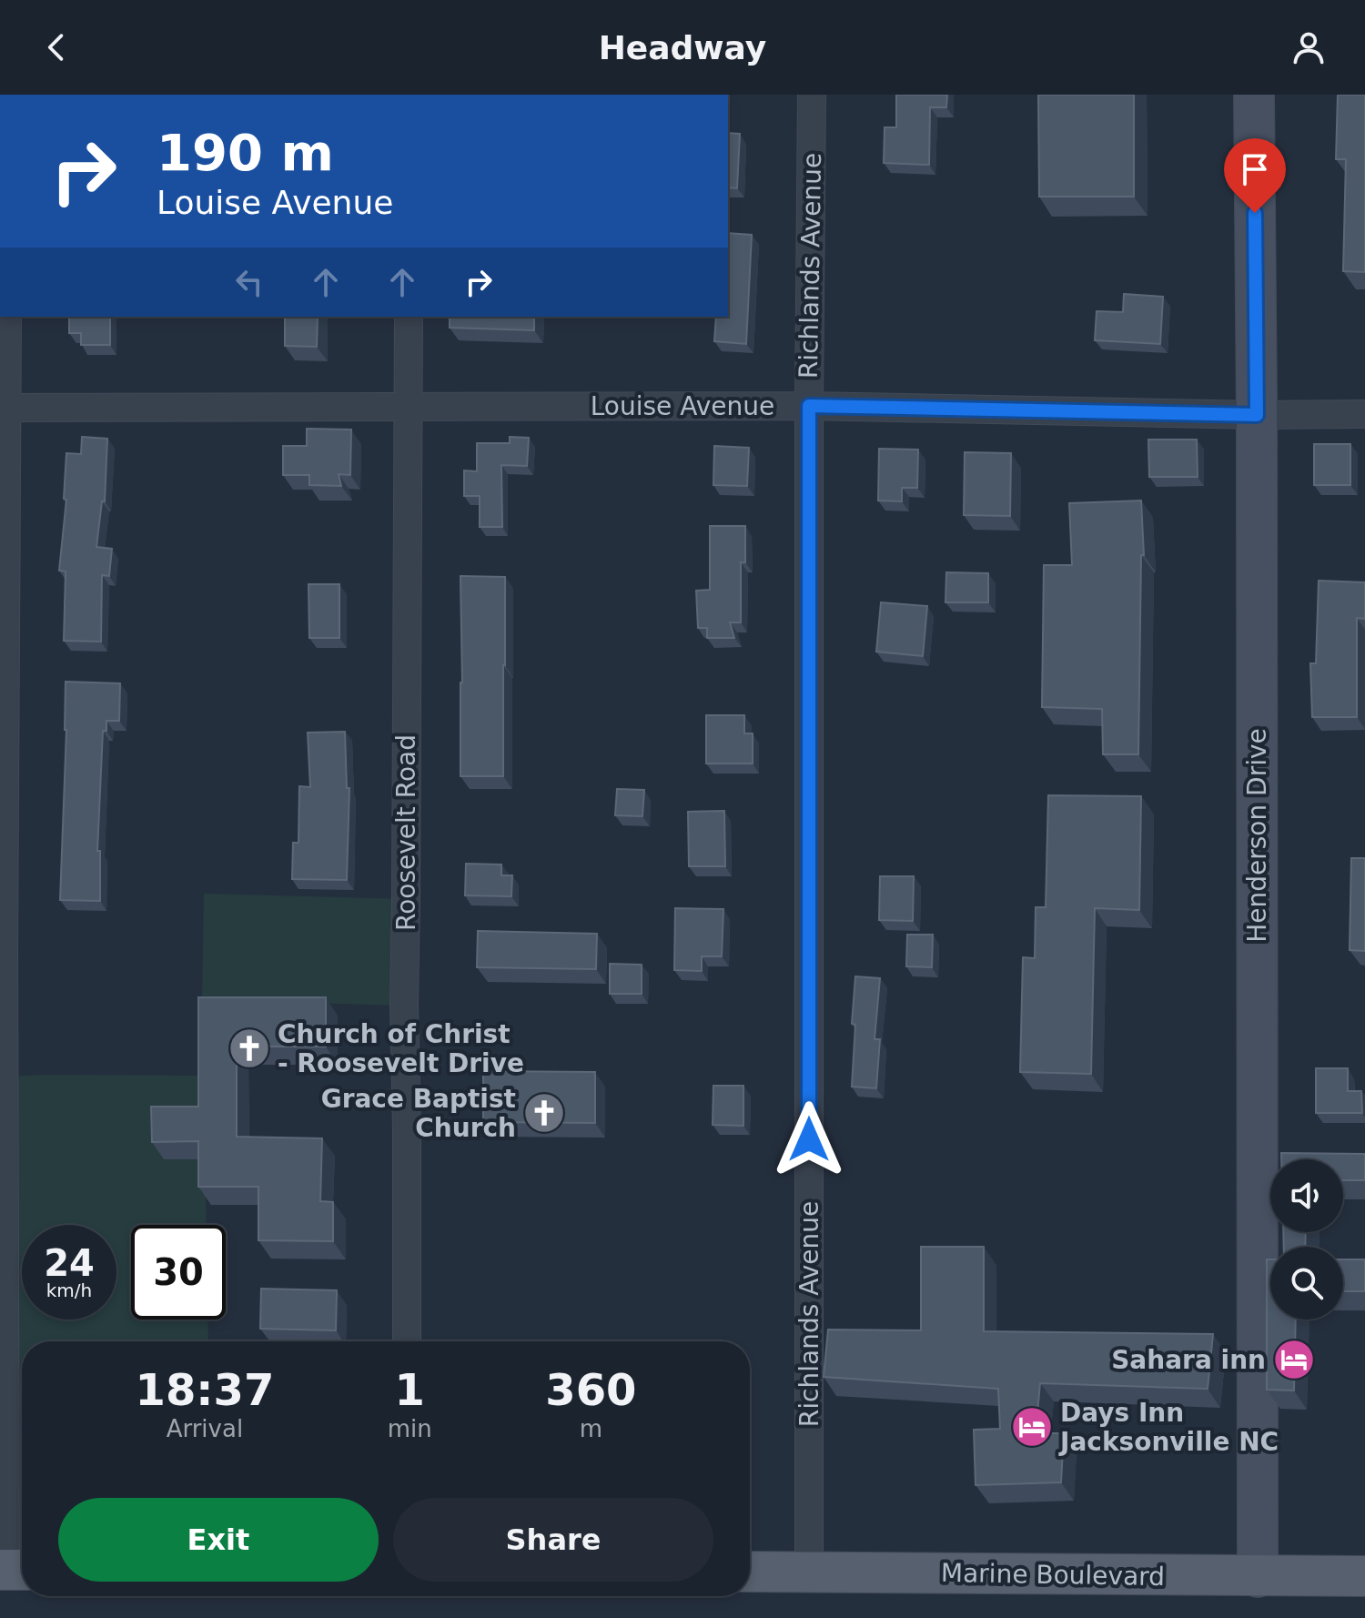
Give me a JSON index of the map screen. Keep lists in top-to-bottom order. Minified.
{"streets":{"main road":["Henderson Drive","Marine Boulevard"],"street":["Richlands Avenue","Louise Avenue","Roosevelt Road"]},"crossings":[["Richlands Avenue","Louise Avenue"],["Richlands Avenue","Marine Boulevard"],["Louise Avenue","Roosevelt Road"],["Louise Avenue","Henderson Drive"],["Henderson Drive","Marine Boulevard"]],"places":{"church":["Church of Christ - Roosevelt Drive","Grace Baptist Church"],"hotel":["Sahara inn","Days Inn Jacksonville NC"]},"page":{"header":"Headway","turn":["190 m","Louise Avenue"],"speed":"24 km/h","limit":"30","eta":["18:37","Arrival","1","min","360","m"],"buttons":["Exit","Share"]}}
